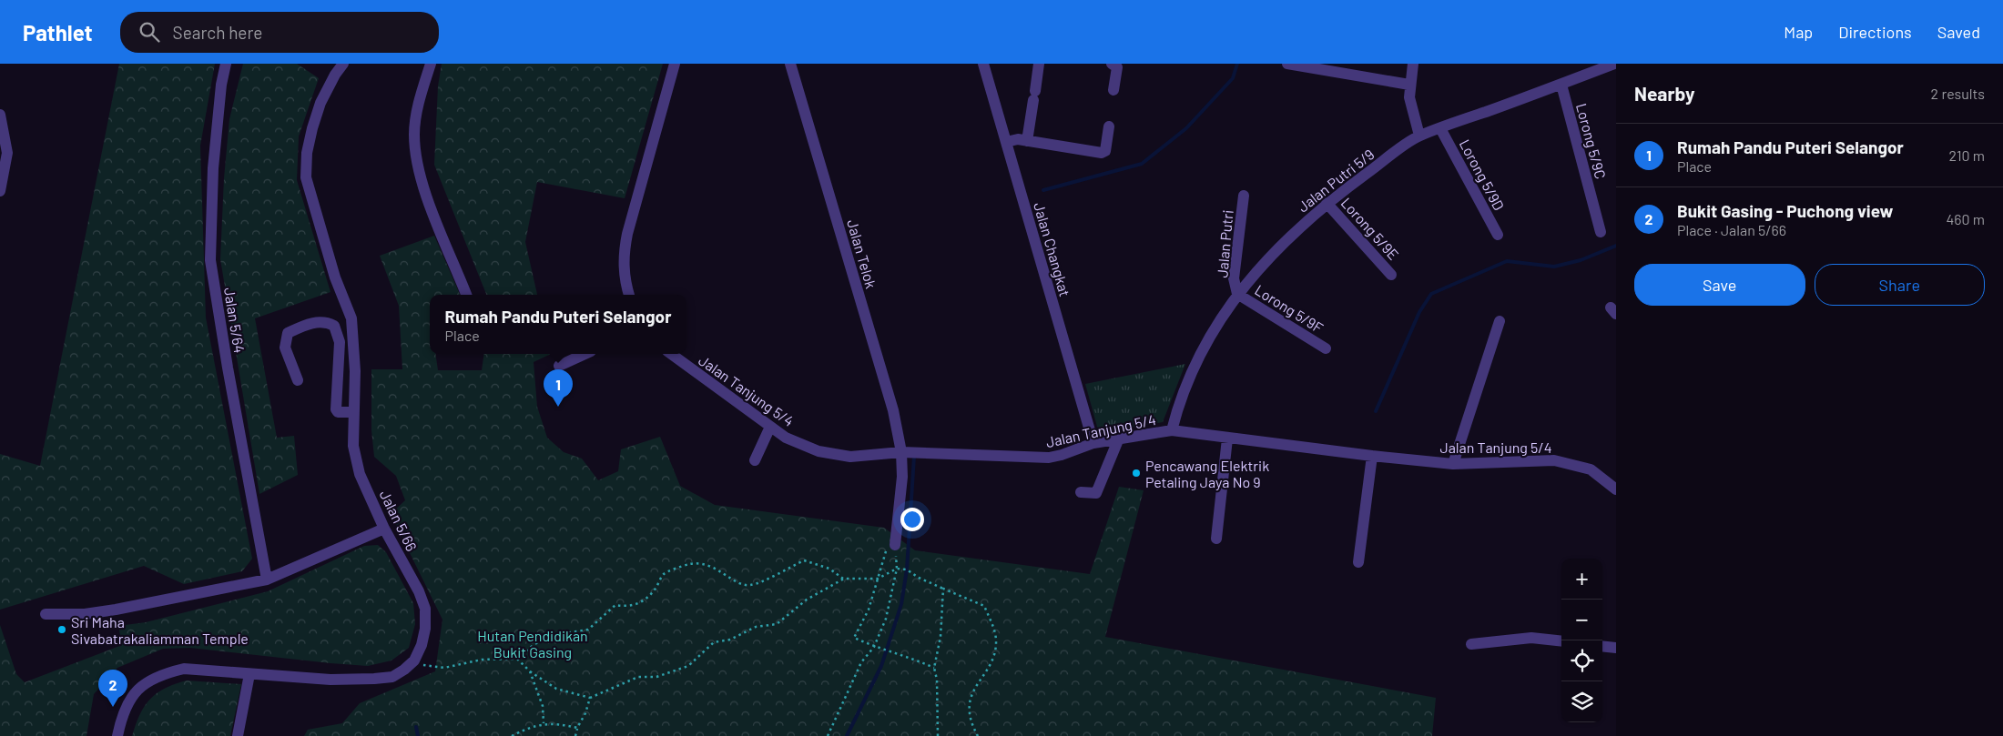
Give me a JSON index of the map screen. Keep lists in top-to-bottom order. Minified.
{"streets":{"street":["Lorong 5/9C","Lorong 5/9D","Jalan Putri 5/9","Lorong 5/9E","Jalan Putri","Jalan Changkat","Jalan Telok","Lorong 5/9F","Jalan 5/64","Jalan Tanjung 5/4","Jalan 5/66"]},"crossings":[["Lorong 5/9C","Jalan Putri 5/9"],["Lorong 5/9D","Jalan Putri 5/9"],["Jalan Putri 5/9","Lorong 5/9E"],["Jalan Putri 5/9","Jalan Putri"],["Jalan Putri 5/9","Lorong 5/9F"],["Jalan Putri 5/9","Jalan Tanjung 5/4"],["Jalan Putri","Lorong 5/9F"],["Jalan Changkat","Jalan Tanjung 5/4"],["Jalan Telok","Jalan Tanjung 5/4"]],"parks":["Hutan Pendidikan Bukit Gasing"],"places":["Pencawang Elektrik Petaling Jaya No 9","Sri Maha Sivabatrakaliamman Temple"],"page":{"header":"Pathlet","search":"Search here","nav":["Map","Directions","Saved"],"heading":["Nearby","2 results"],"list":[{"mark":"1","name":"Rumah Pandu Puteri Selangor","note":"Place","value":"210 m"},{"mark":"2","name":"Bukit Gasing - Puchong view","note":"Place · Jalan 5/66","value":"460 m"}],"buttons":["Save","Share"],"popup":["Rumah Pandu Puteri Selangor","Place"],"pins":["1","2"],"map_buttons":["+","−"]}}
